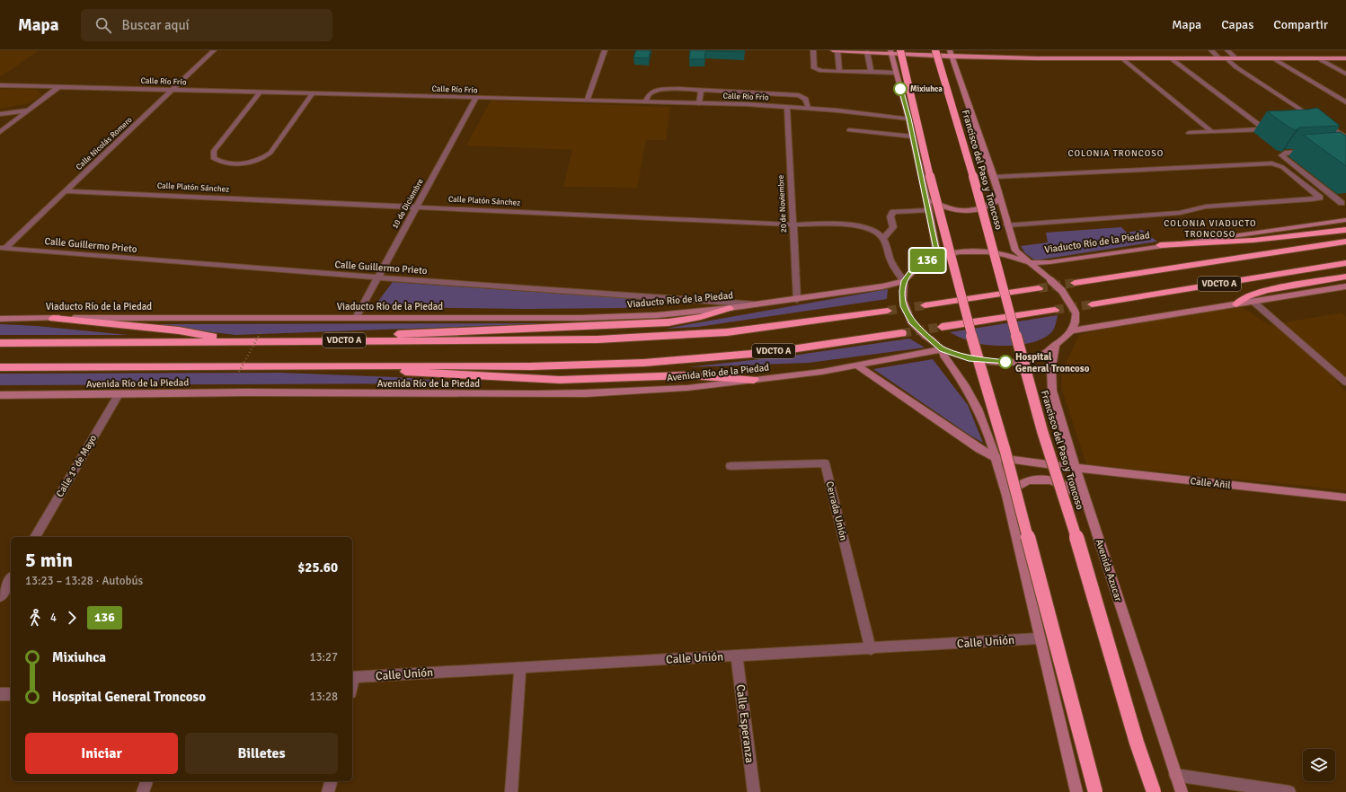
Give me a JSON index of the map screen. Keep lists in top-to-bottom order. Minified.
{"streets":{"highway":["Francisco del Paso y Troncoso","VDCTO A"],"main road":["Viaducto Río de la Piedad","Avenida Río de la Piedad","Calle Añil","Avenida Azucar"],"street":["Calle Río Frío","Calle Nicolás Romero","Calle Platón Sánchez","10 de Diciembre","20 de Noviembre","Calle Guillermo Prieto","Calle 1º de Mayo","Cerrada Unión","Calle Unión","Calle Esperanza"]},"crossings":[["Calle Río Frío","Calle Nicolás Romero"],["Calle Río Frío","10 de Diciembre"],["Calle Río Frío","20 de Noviembre"],["Calle Nicolás Romero","Calle Platón Sánchez"],["Calle Nicolás Romero","Calle Guillermo Prieto"],["Francisco del Paso y Troncoso","Viaducto Río de la Piedad"],["Francisco del Paso y Troncoso","Avenida Azucar"],["Calle Platón Sánchez","10 de Diciembre"],["Calle Platón Sánchez","20 de Noviembre"],["10 de Diciembre","Viaducto Río de la Piedad"],["10 de Diciembre","Calle Guillermo Prieto"],["20 de Noviembre","Viaducto Río de la Piedad"],["Viaducto Río de la Piedad","Calle Guillermo Prieto"],["Avenida Río de la Piedad","Calle 1º de Mayo"],["Avenida Río de la Piedad","Calle Añil"],["Calle Añil","Avenida Azucar"],["Cerrada Unión","Calle Unión"],["Calle Unión","Calle Esperanza"]],"districts":["COLONIA TRONCOSO","COLONIA VIADUCTO TRONCOSO"],"places":["Mixiuhca","Hospital General Troncoso"],"lines":["bus line 136"],"page":{"header":"Mapa","search":"Buscar aquí","nav":["Mapa","Capas","Compartir"],"on_map":"136","heading":["5 min","13:23 – 13:28 · Autobús","$25.60"],"legs":["4","136"],"list":[{"name":"Mixiuhca","value":"13:27"},{"name":"Hospital General Troncoso","value":"13:28"}],"buttons":["Iniciar","Billetes"]}}
